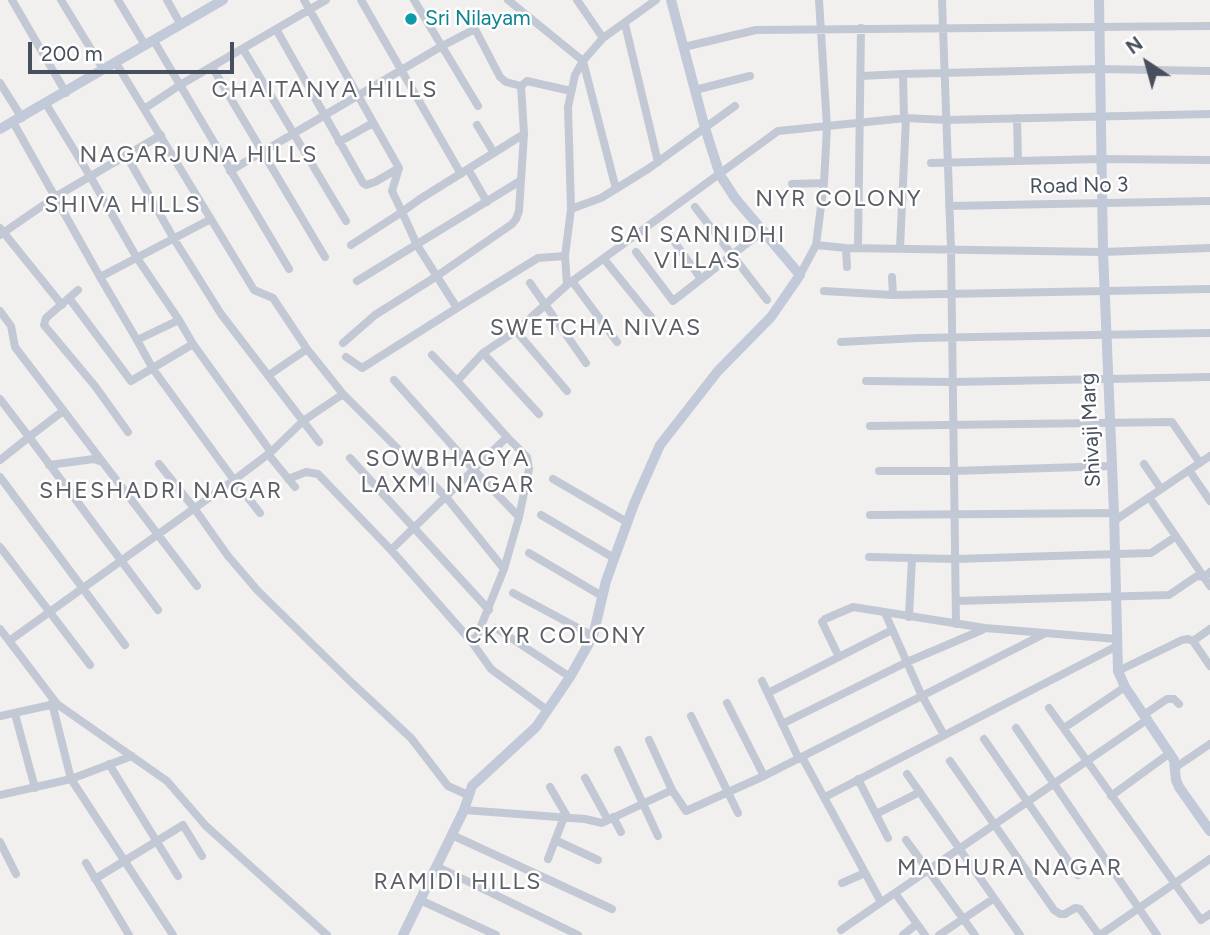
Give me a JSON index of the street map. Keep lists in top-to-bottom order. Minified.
{"streets":{"street":["Road No 3","Shivaji Marg"]},"crossings":[["Road No 3","Shivaji Marg"]],"districts":["CHAITANYA HILLS","NAGARJUNA HILLS","NYR COLONY","SHIVA HILLS","SAI SANNIDHI VILLAS","SWETCHA NIVAS","SOWBHAGYA LAXMI NAGAR","SHESHADRI NAGAR","CKYR COLONY","MADHURA NAGAR","RAMIDI HILLS"],"places":["Sri Nilayam"],"scale_bar":"200 m","north":"top left"}
